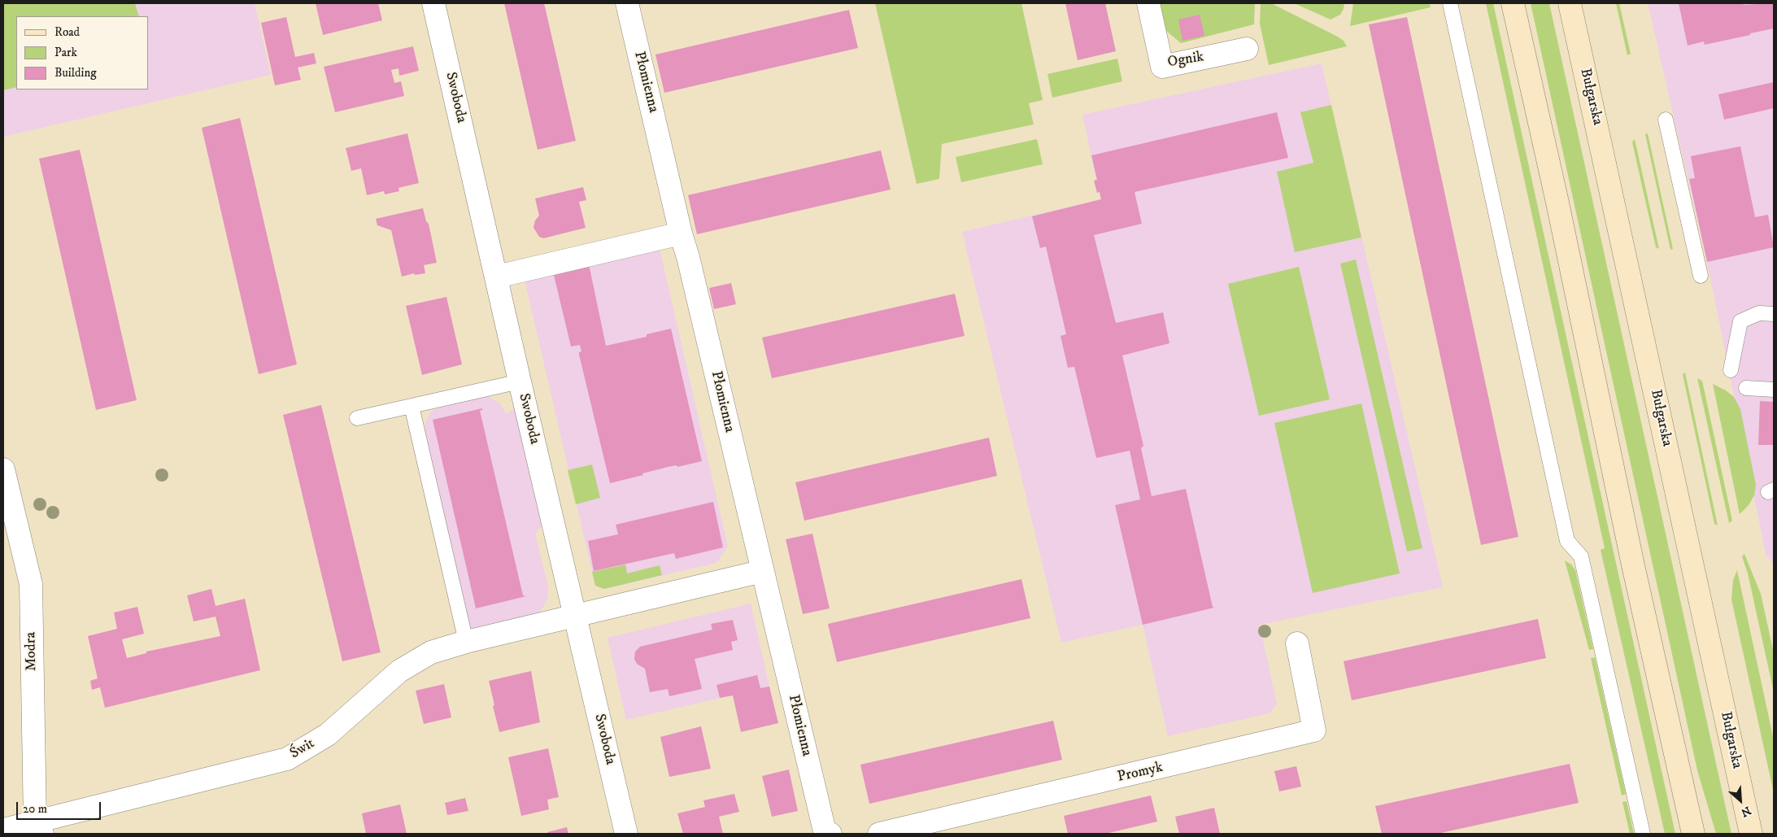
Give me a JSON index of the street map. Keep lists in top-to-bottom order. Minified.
{"streets":{"street":["Ognik","Płomienna","Bułgarska","Swoboda","Modra","Świt","Promyk"]},"crossings":[["Swoboda","Świt"],["Modra","Świt"]],"legend":["Road","Park","Building"],"scale_bar":"20 m","north":"bottom right"}
